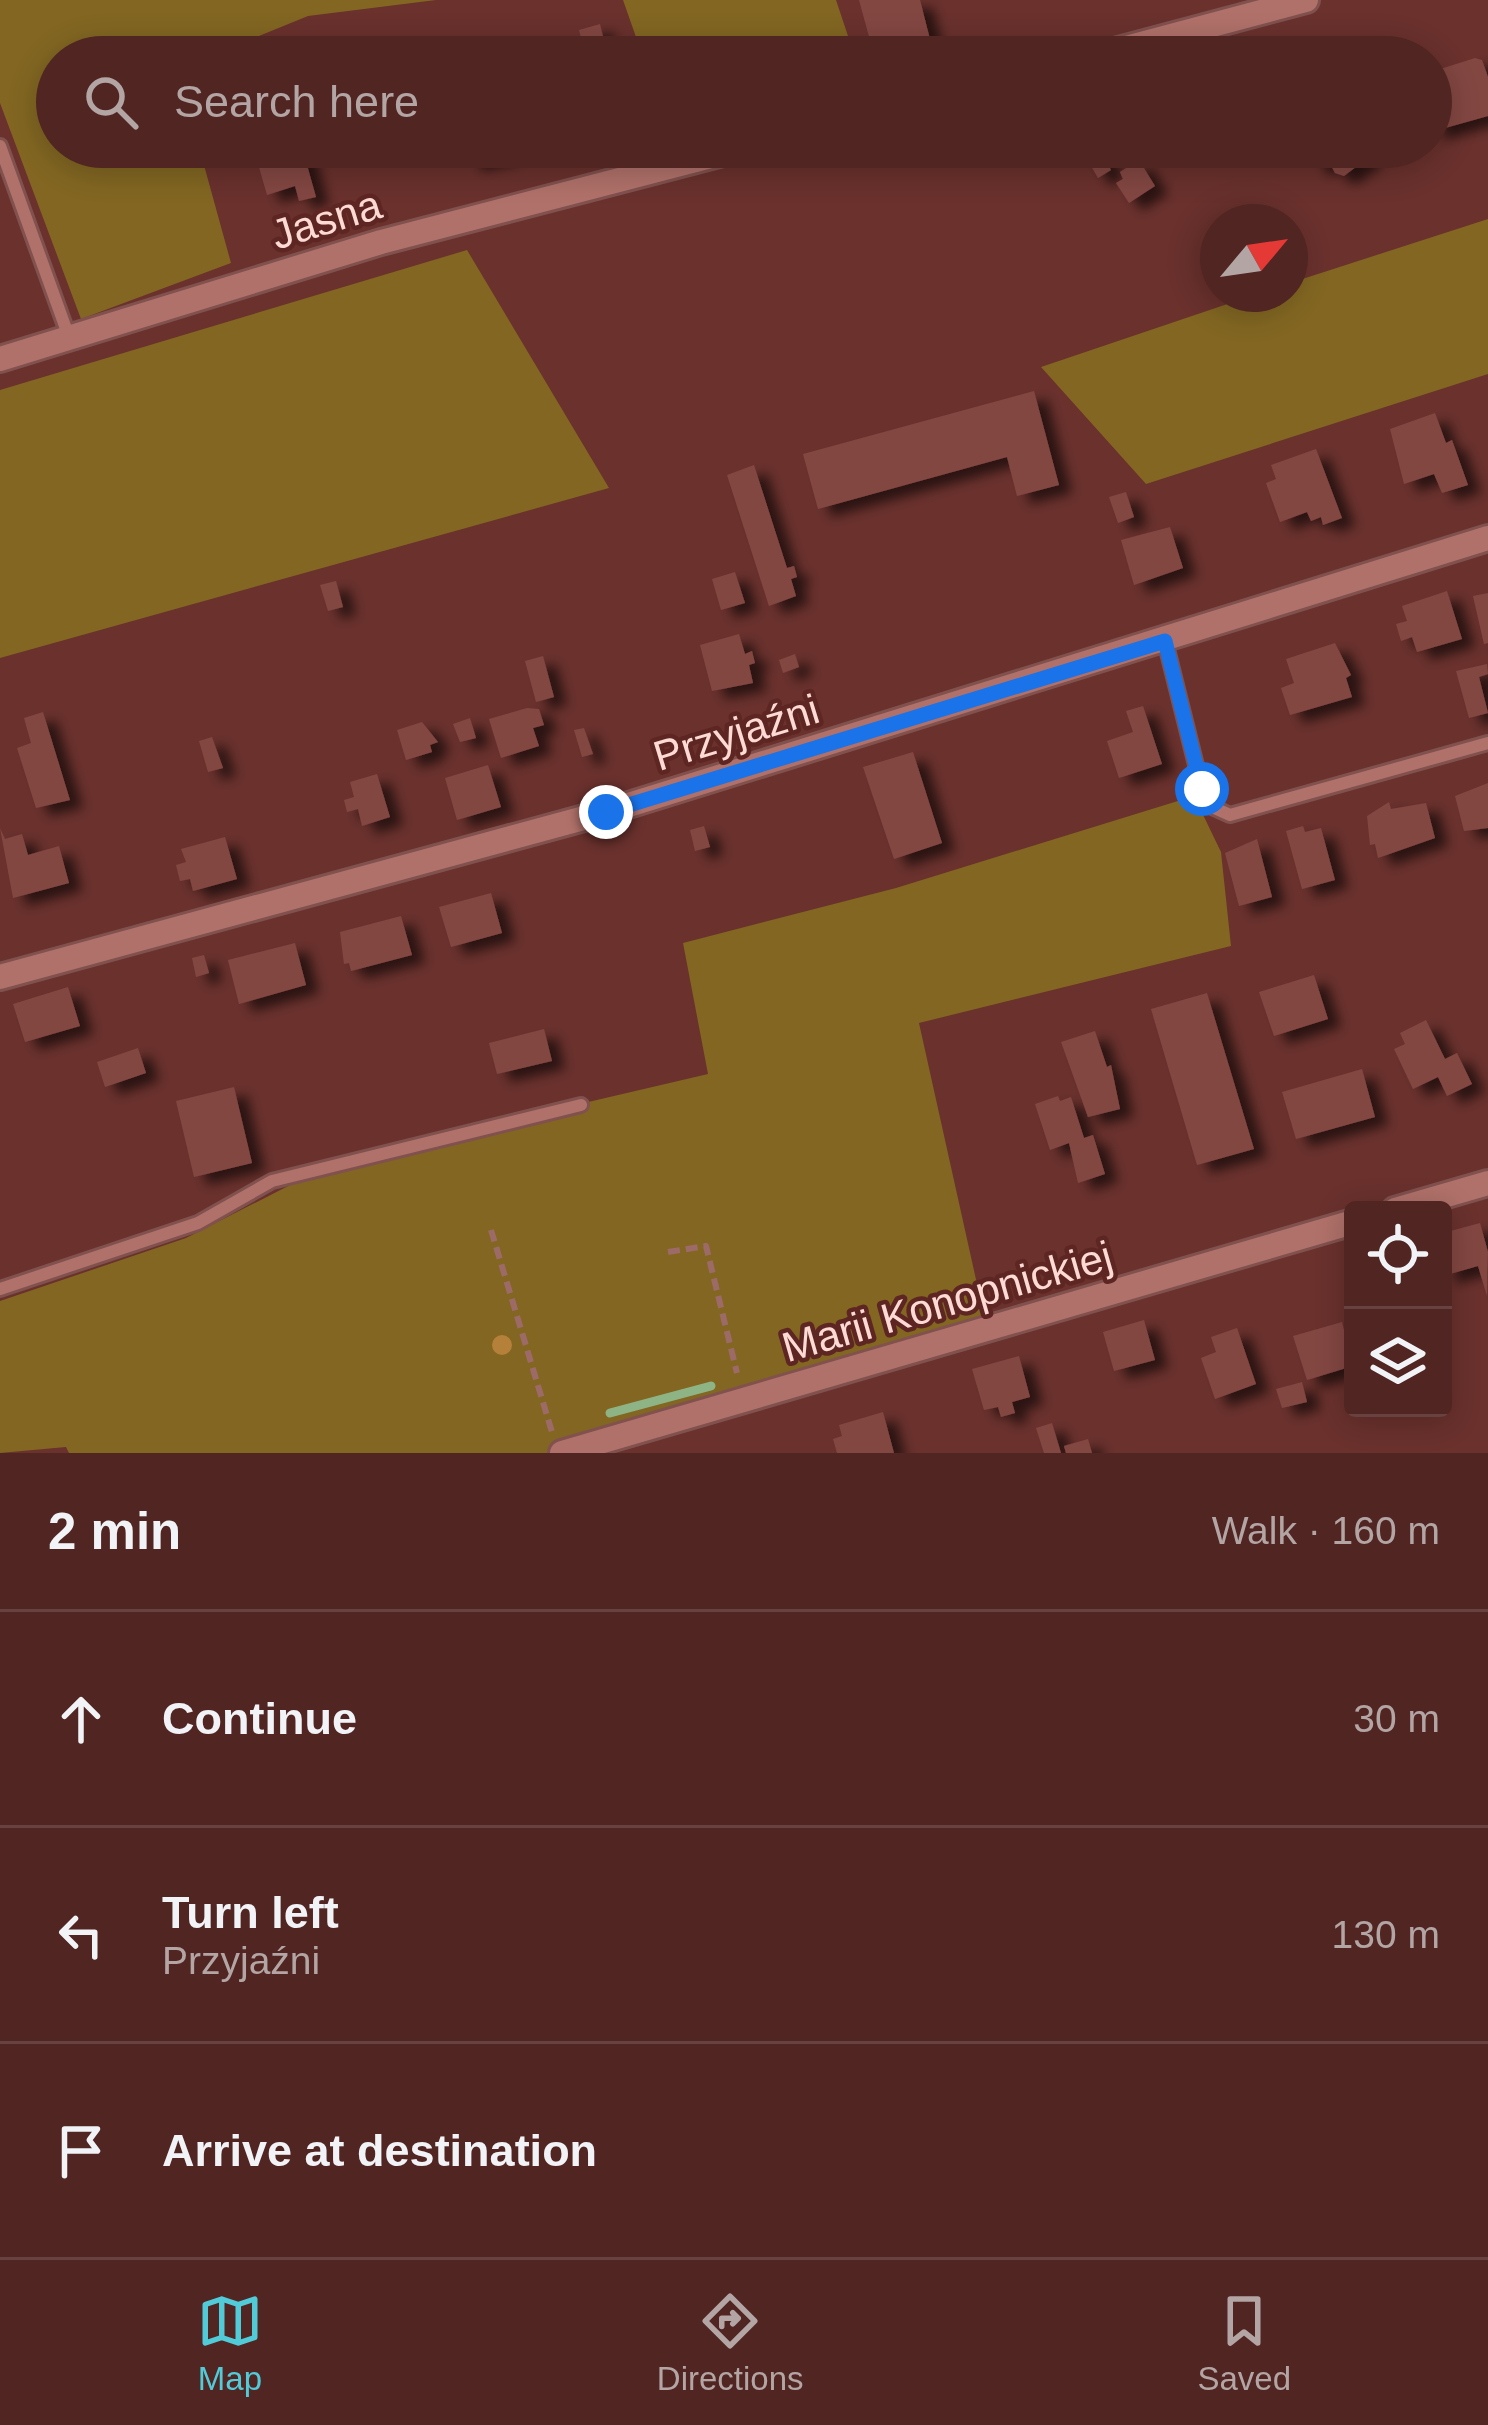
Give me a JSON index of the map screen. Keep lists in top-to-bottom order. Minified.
{"streets":{"street":["Jasna","Przyjaźni","Marii Konopnickiej"]},"north":"top right","page":{"search":"Search here","heading":["2 min","Walk · 160 m"],"list":[["Continue","30 m"],["Turn left","Przyjaźni","130 m"],"Arrive at destination"],"nav":["Map","Directions","Saved"]}}
